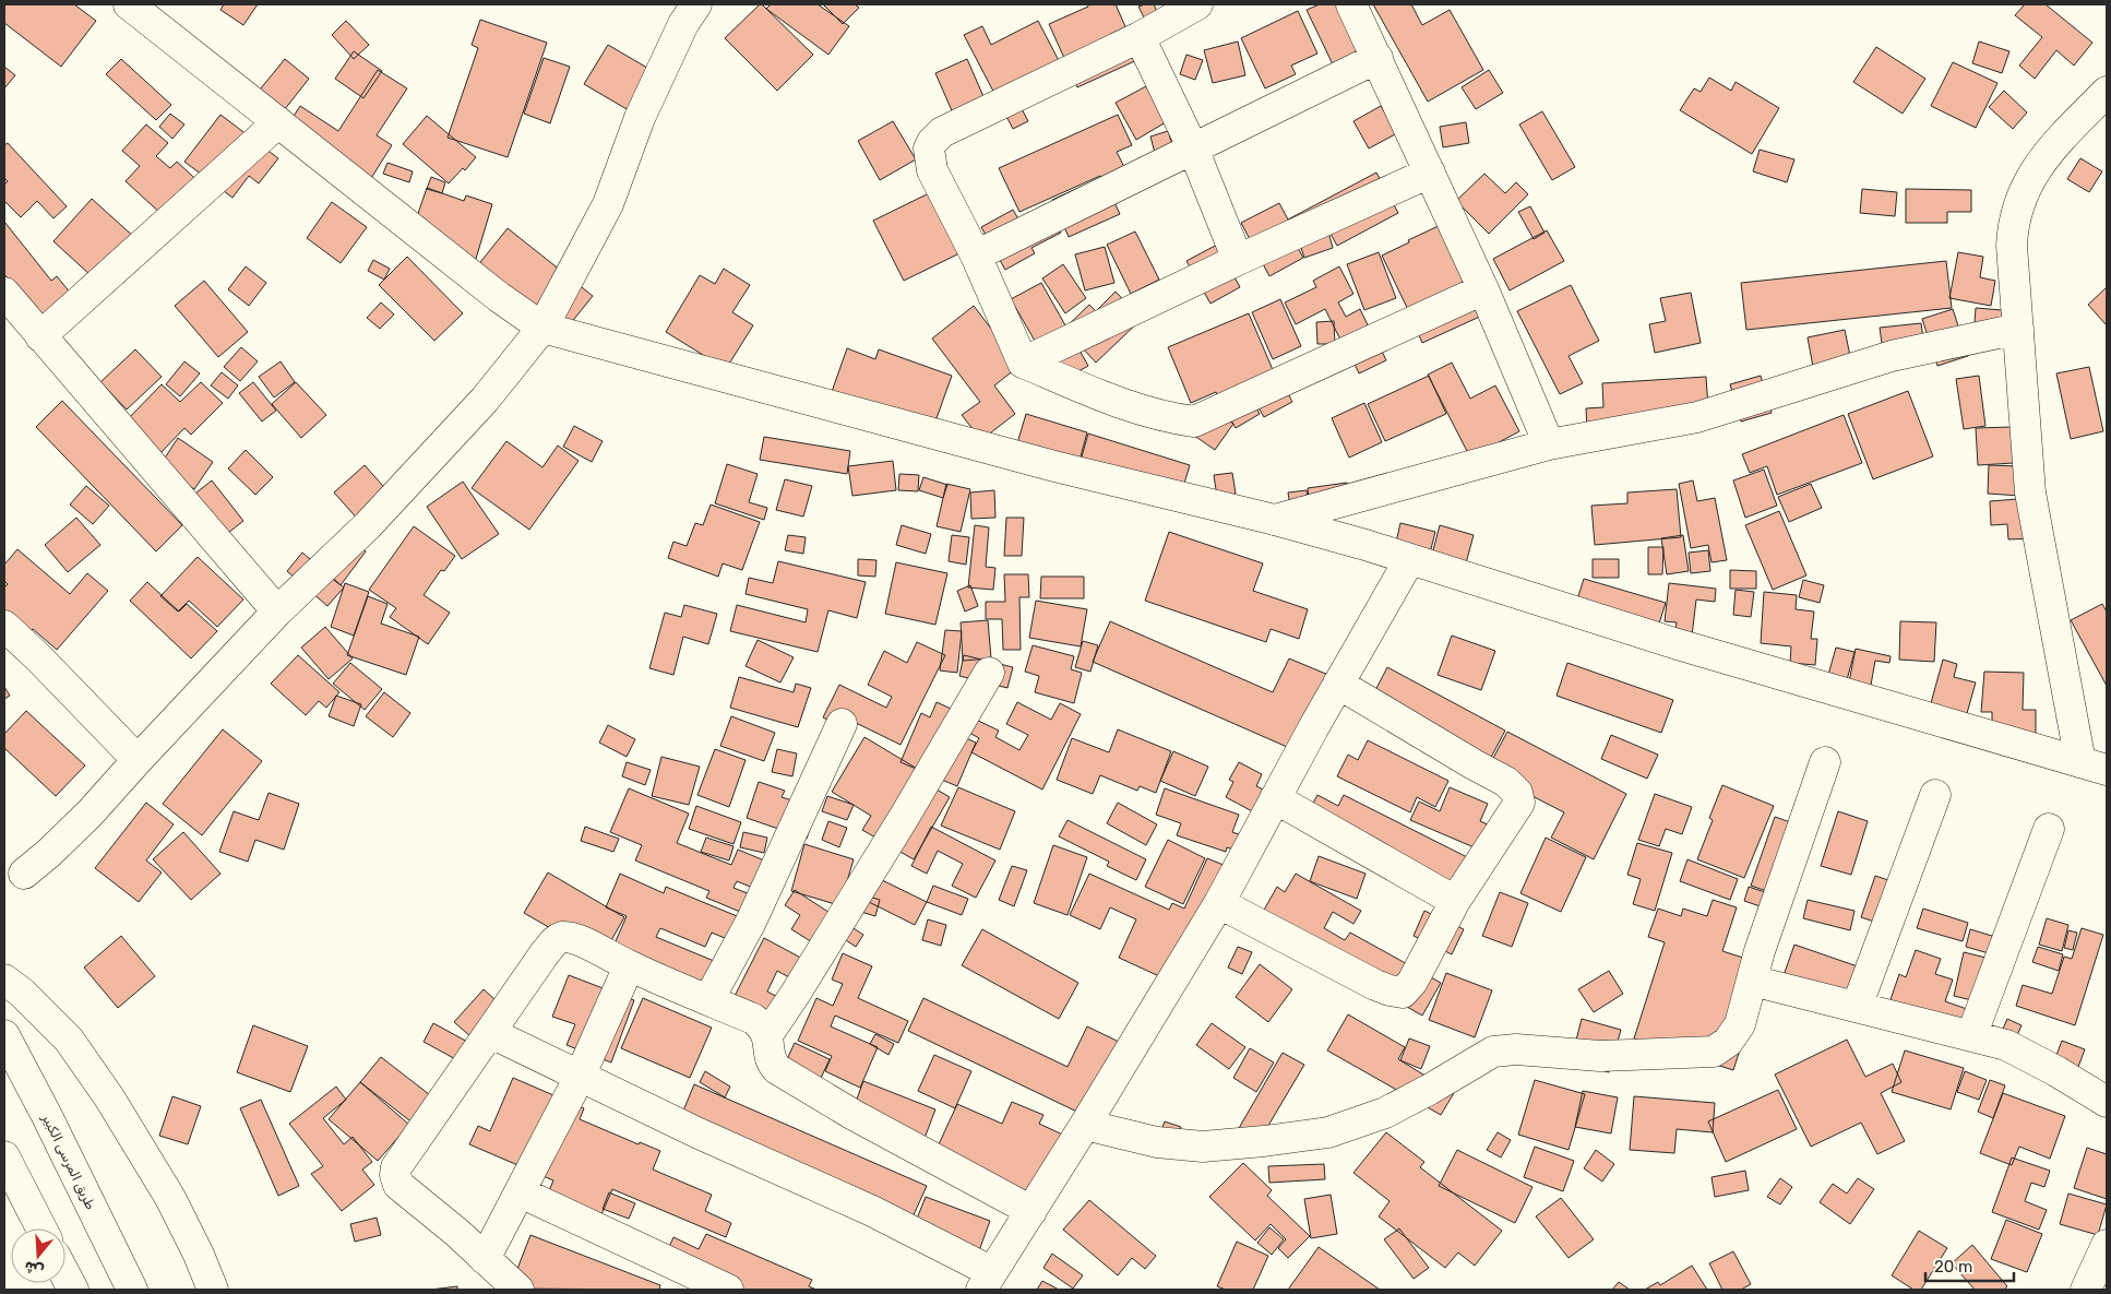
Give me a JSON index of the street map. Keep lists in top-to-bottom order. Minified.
{"streets":{"street":["طريق المرسى الكبير"]},"scale_bar":"20 m","north":"bottom"}
